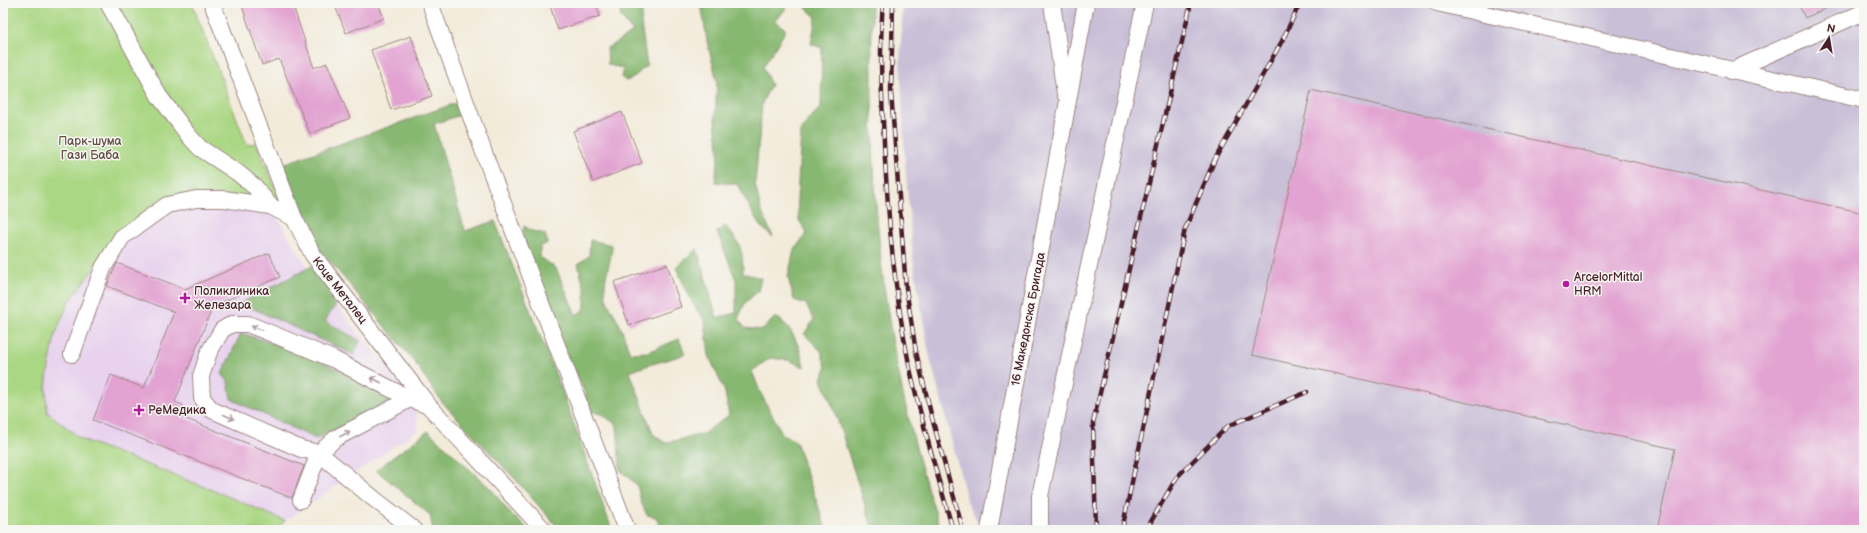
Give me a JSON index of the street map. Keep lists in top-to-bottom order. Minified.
{"streets":{"street":["Коце Металец","16 Македонска Бригада"]},"parks":["Парк-шума Гази Баба"],"places":{"other":["ArcelorMittal HRM"],"health":["Поликлиника Железара","РеМедика"]},"north":"top"}
